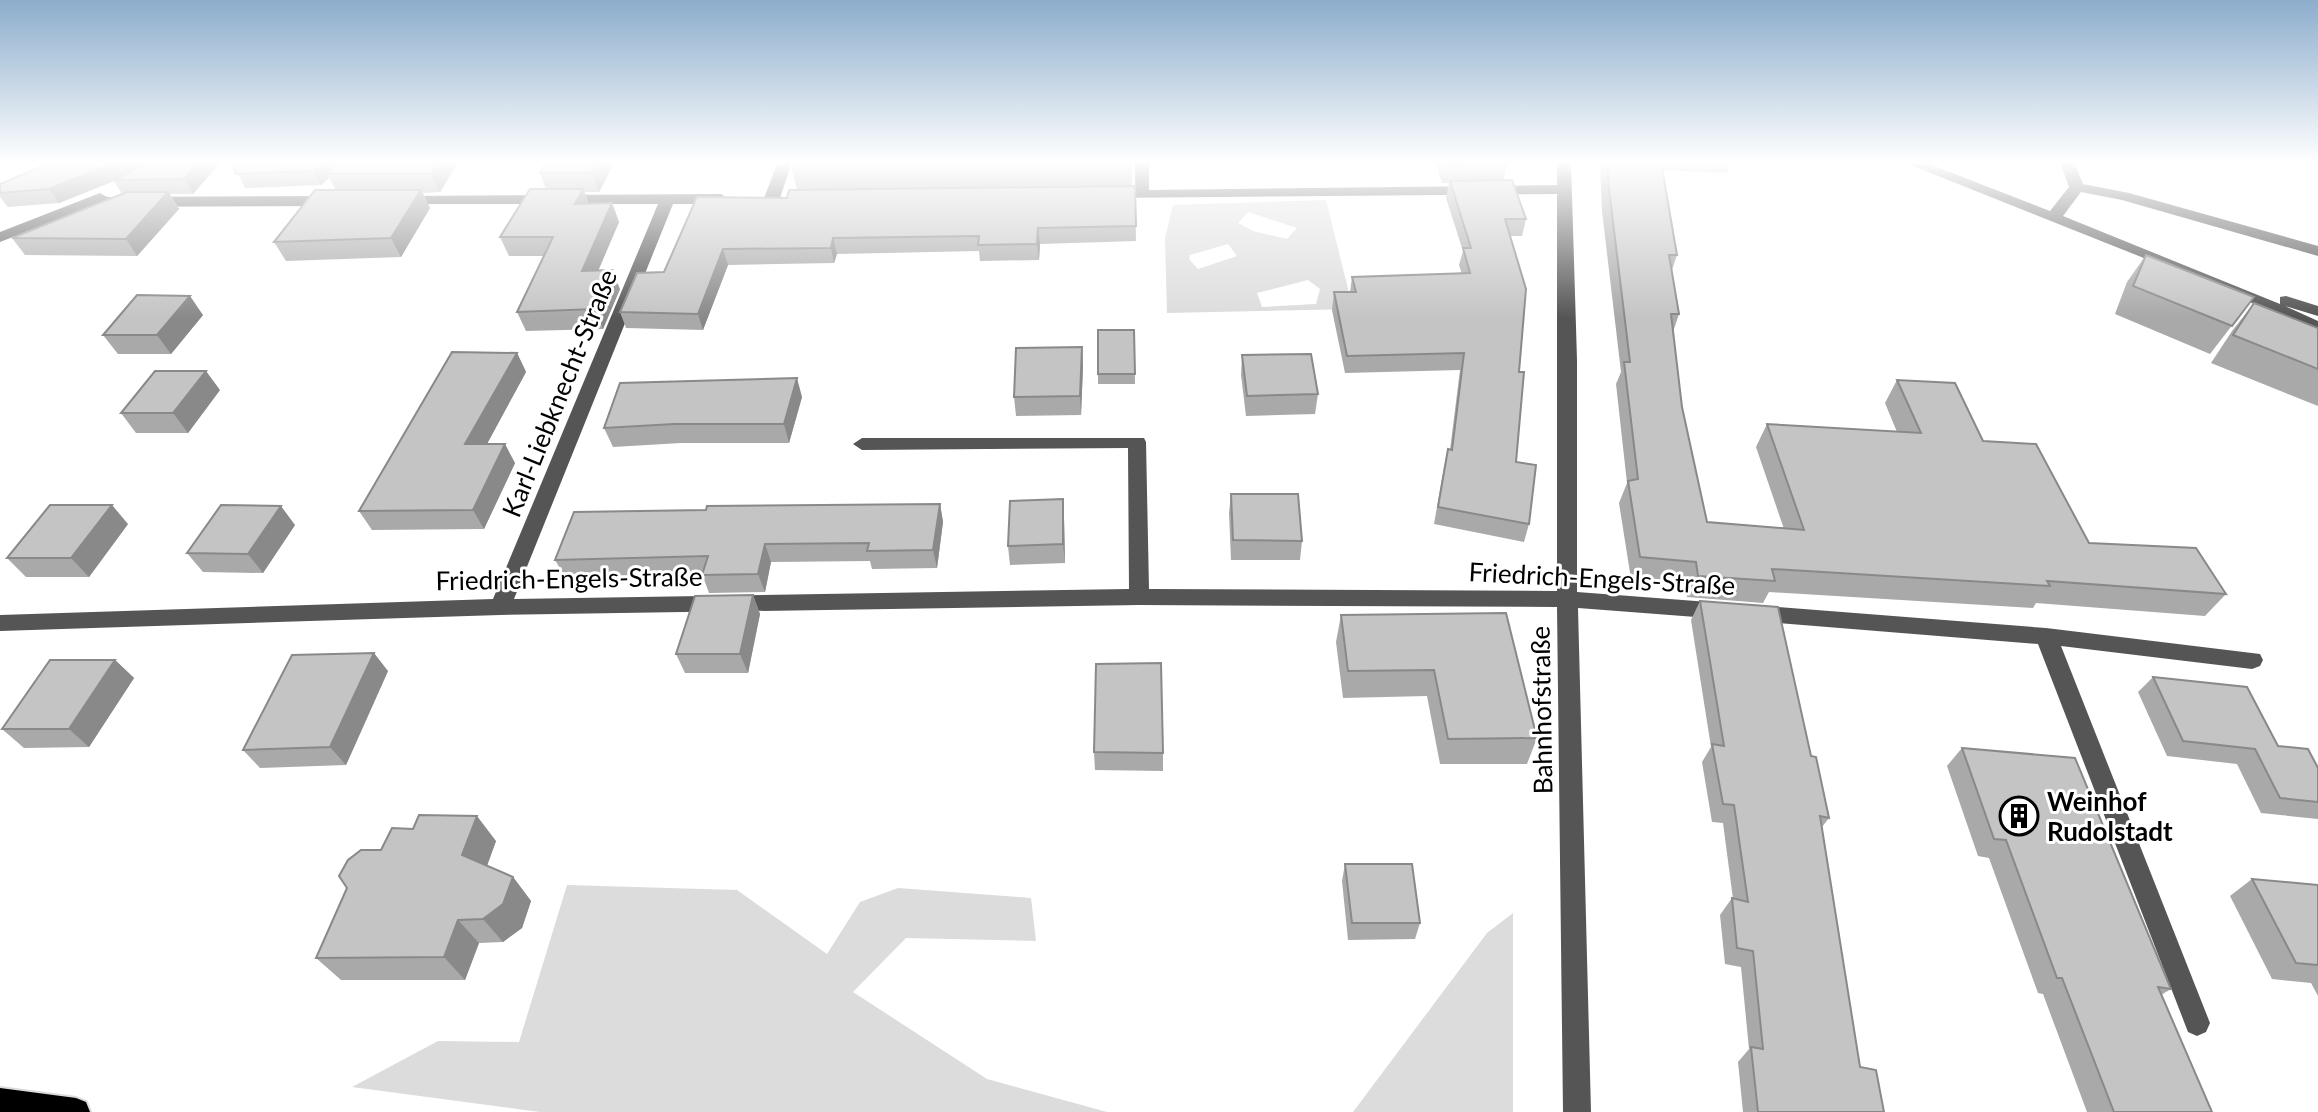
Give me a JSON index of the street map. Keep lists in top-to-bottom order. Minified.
{"streets":{"street":["Karl-Liebknecht-Straße","Friedrich-Engels-Straße","Bahnhofstraße"]},"crossings":[["Karl-Liebknecht-Straße","Friedrich-Engels-Straße"],["Friedrich-Engels-Straße","Bahnhofstraße"]],"places":{"building":["Weinhof Rudolstadt"]}}
